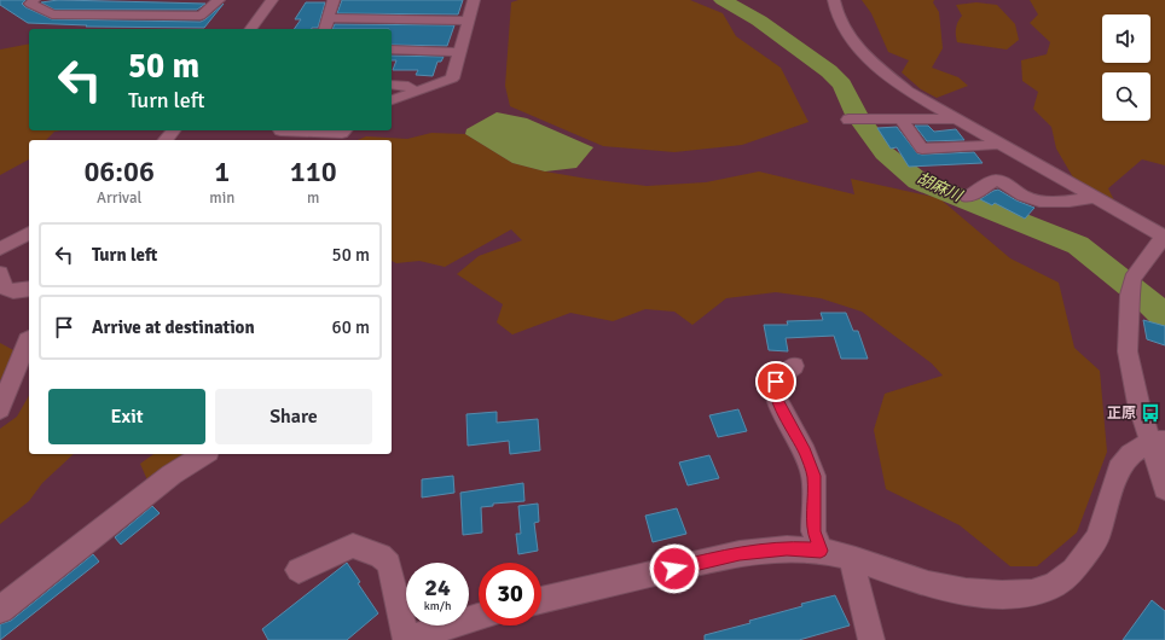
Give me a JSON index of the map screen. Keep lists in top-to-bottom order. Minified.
{"water":["胡麻川"],"places":{"bus stop":["正原"]},"page":{"turn":["50 m","Turn left"],"eta":["06:06","Arrival","1","min","110","m"],"list":[{"name":"Turn left","value":"50 m"},{"name":"Arrive at destination","value":"60 m"}],"buttons":["Exit","Share"],"speed":"24 km/h","limit":"30"}}
